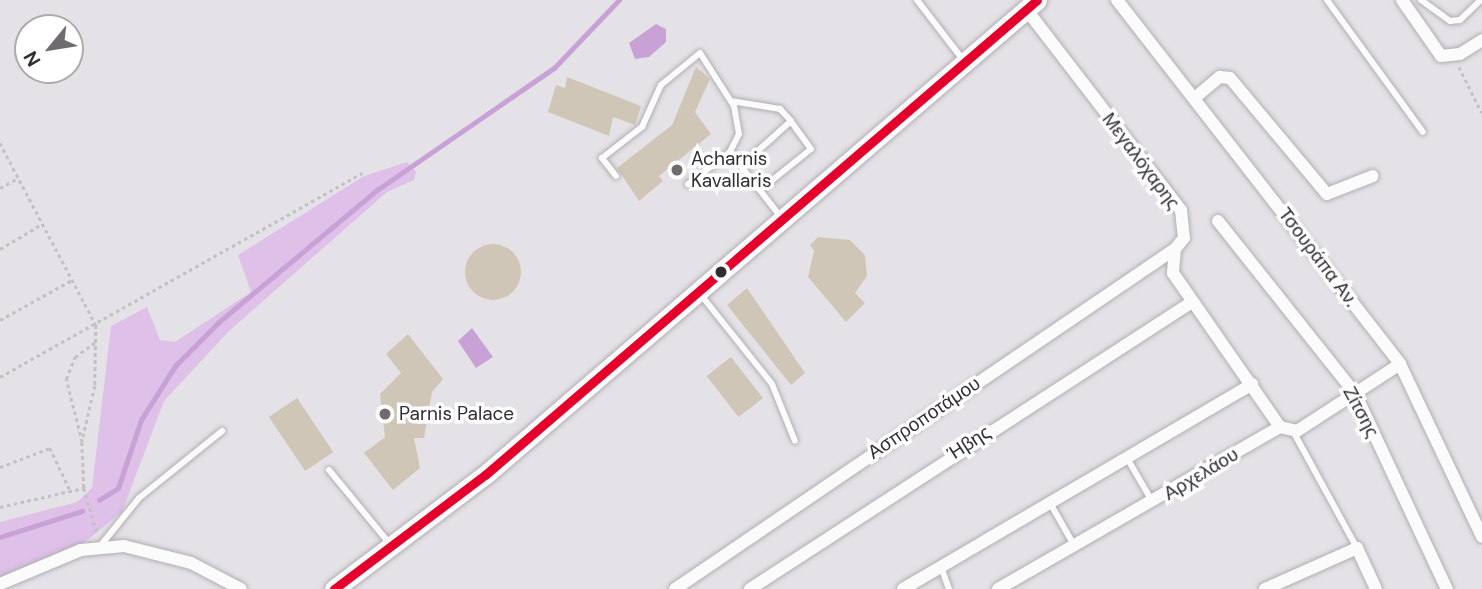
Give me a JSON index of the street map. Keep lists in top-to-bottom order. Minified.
{"streets":{"street":["Μεγαλόχαρης","Τσουράπα Αν.","Ζίτσης","Ασπροποτάμου","Ήβης","Αρχελάου"]},"crossings":[["Μεγαλόχαρης","Ασπροποτάμου"],["Μεγαλόχαρης","Ήβης"],["Μεγαλόχαρης","Αρχελάου"]],"places":["Acharnis Kavallaris","Parnis Palace"],"north":"bottom left"}
